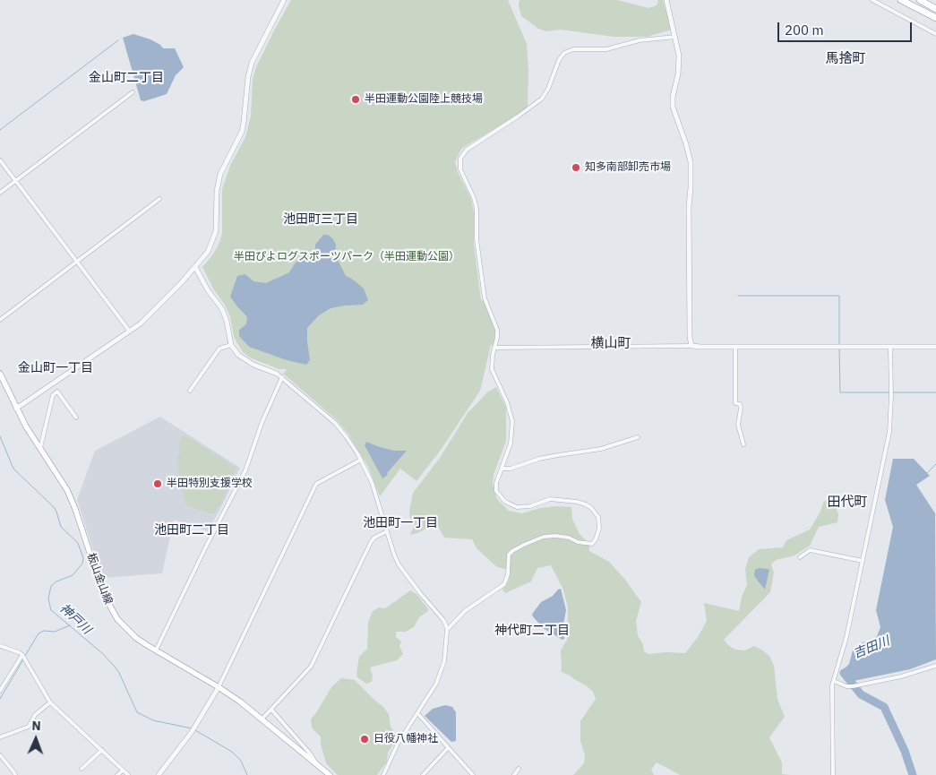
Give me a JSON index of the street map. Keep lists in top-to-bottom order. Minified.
{"streets":{"main road":["板山金山線"]},"districts":["馬捨町","金山町二丁目","池田町三丁目","横山町","金山町一丁目","田代町","池田町一丁目","池田町二丁目","神代町二丁目"],"water":["神戸川","吉田川"],"parks":["半田ぴよログスポーツパーク（半田運動公園）"],"places":["半田運動公園陸上競技場","知多南部卸売市場","半田特別支援学校","日役八幡神社"],"scale_bar":"200 m","north":"top"}
